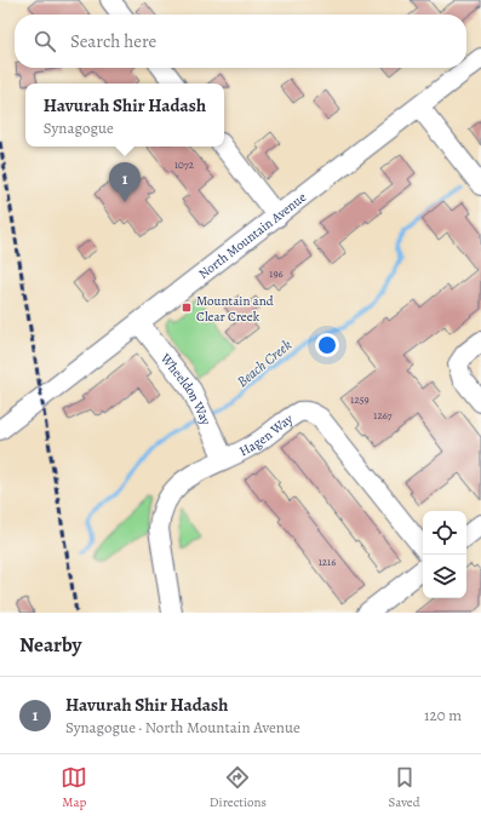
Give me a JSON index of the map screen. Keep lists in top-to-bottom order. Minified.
{"streets":{"street":["North Mountain Avenue","Wheeldon Way","Hagen Way"]},"crossings":[["North Mountain Avenue","Wheeldon Way"],["Wheeldon Way","Hagen Way"]],"water":["Beach Creek"],"places":{"transit":["Mountain and Clear Creek"]},"house_numbers":["1072","196","1259","1267","1216"],"page":{"search":"Search here","popup":["Havurah Shir Hadash","Synagogue"],"pins":"1","heading":"Nearby","list":[{"mark":"1","name":"Havurah Shir Hadash","note":"Synagogue · North Mountain Avenue","value":"120 m"}],"nav":["Map","Directions","Saved"]}}
